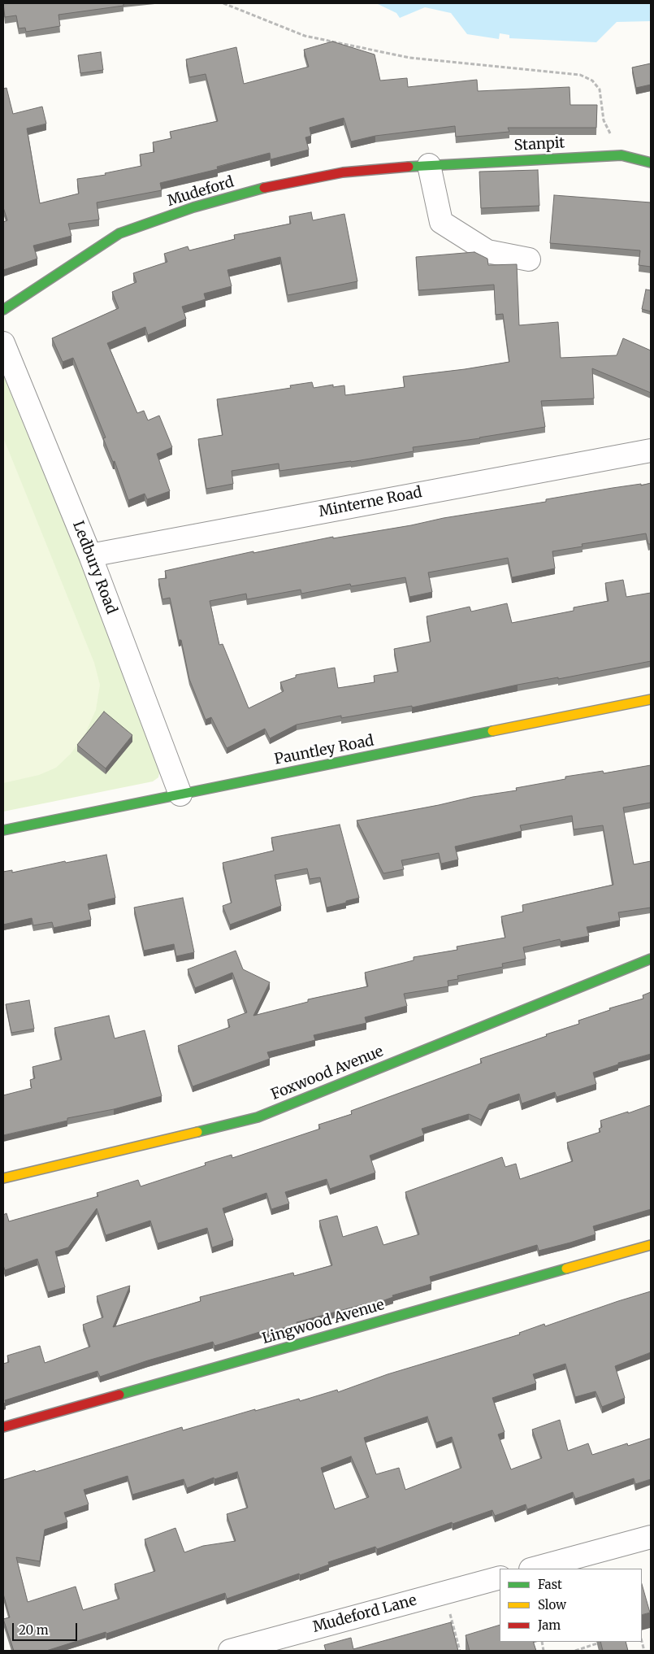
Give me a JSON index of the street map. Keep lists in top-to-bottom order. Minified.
{"streets":{"street":["Stanpit","Mudeford","Minterne Road","Ledbury Road","Pauntley Road","Foxwood Avenue","Lingwood Avenue","Mudeford Lane"]},"crossings":[["Stanpit","Mudeford"],["Minterne Road","Ledbury Road"],["Ledbury Road","Pauntley Road"]],"legend":["Fast","Slow","Jam"],"scale_bar":"20 m"}
